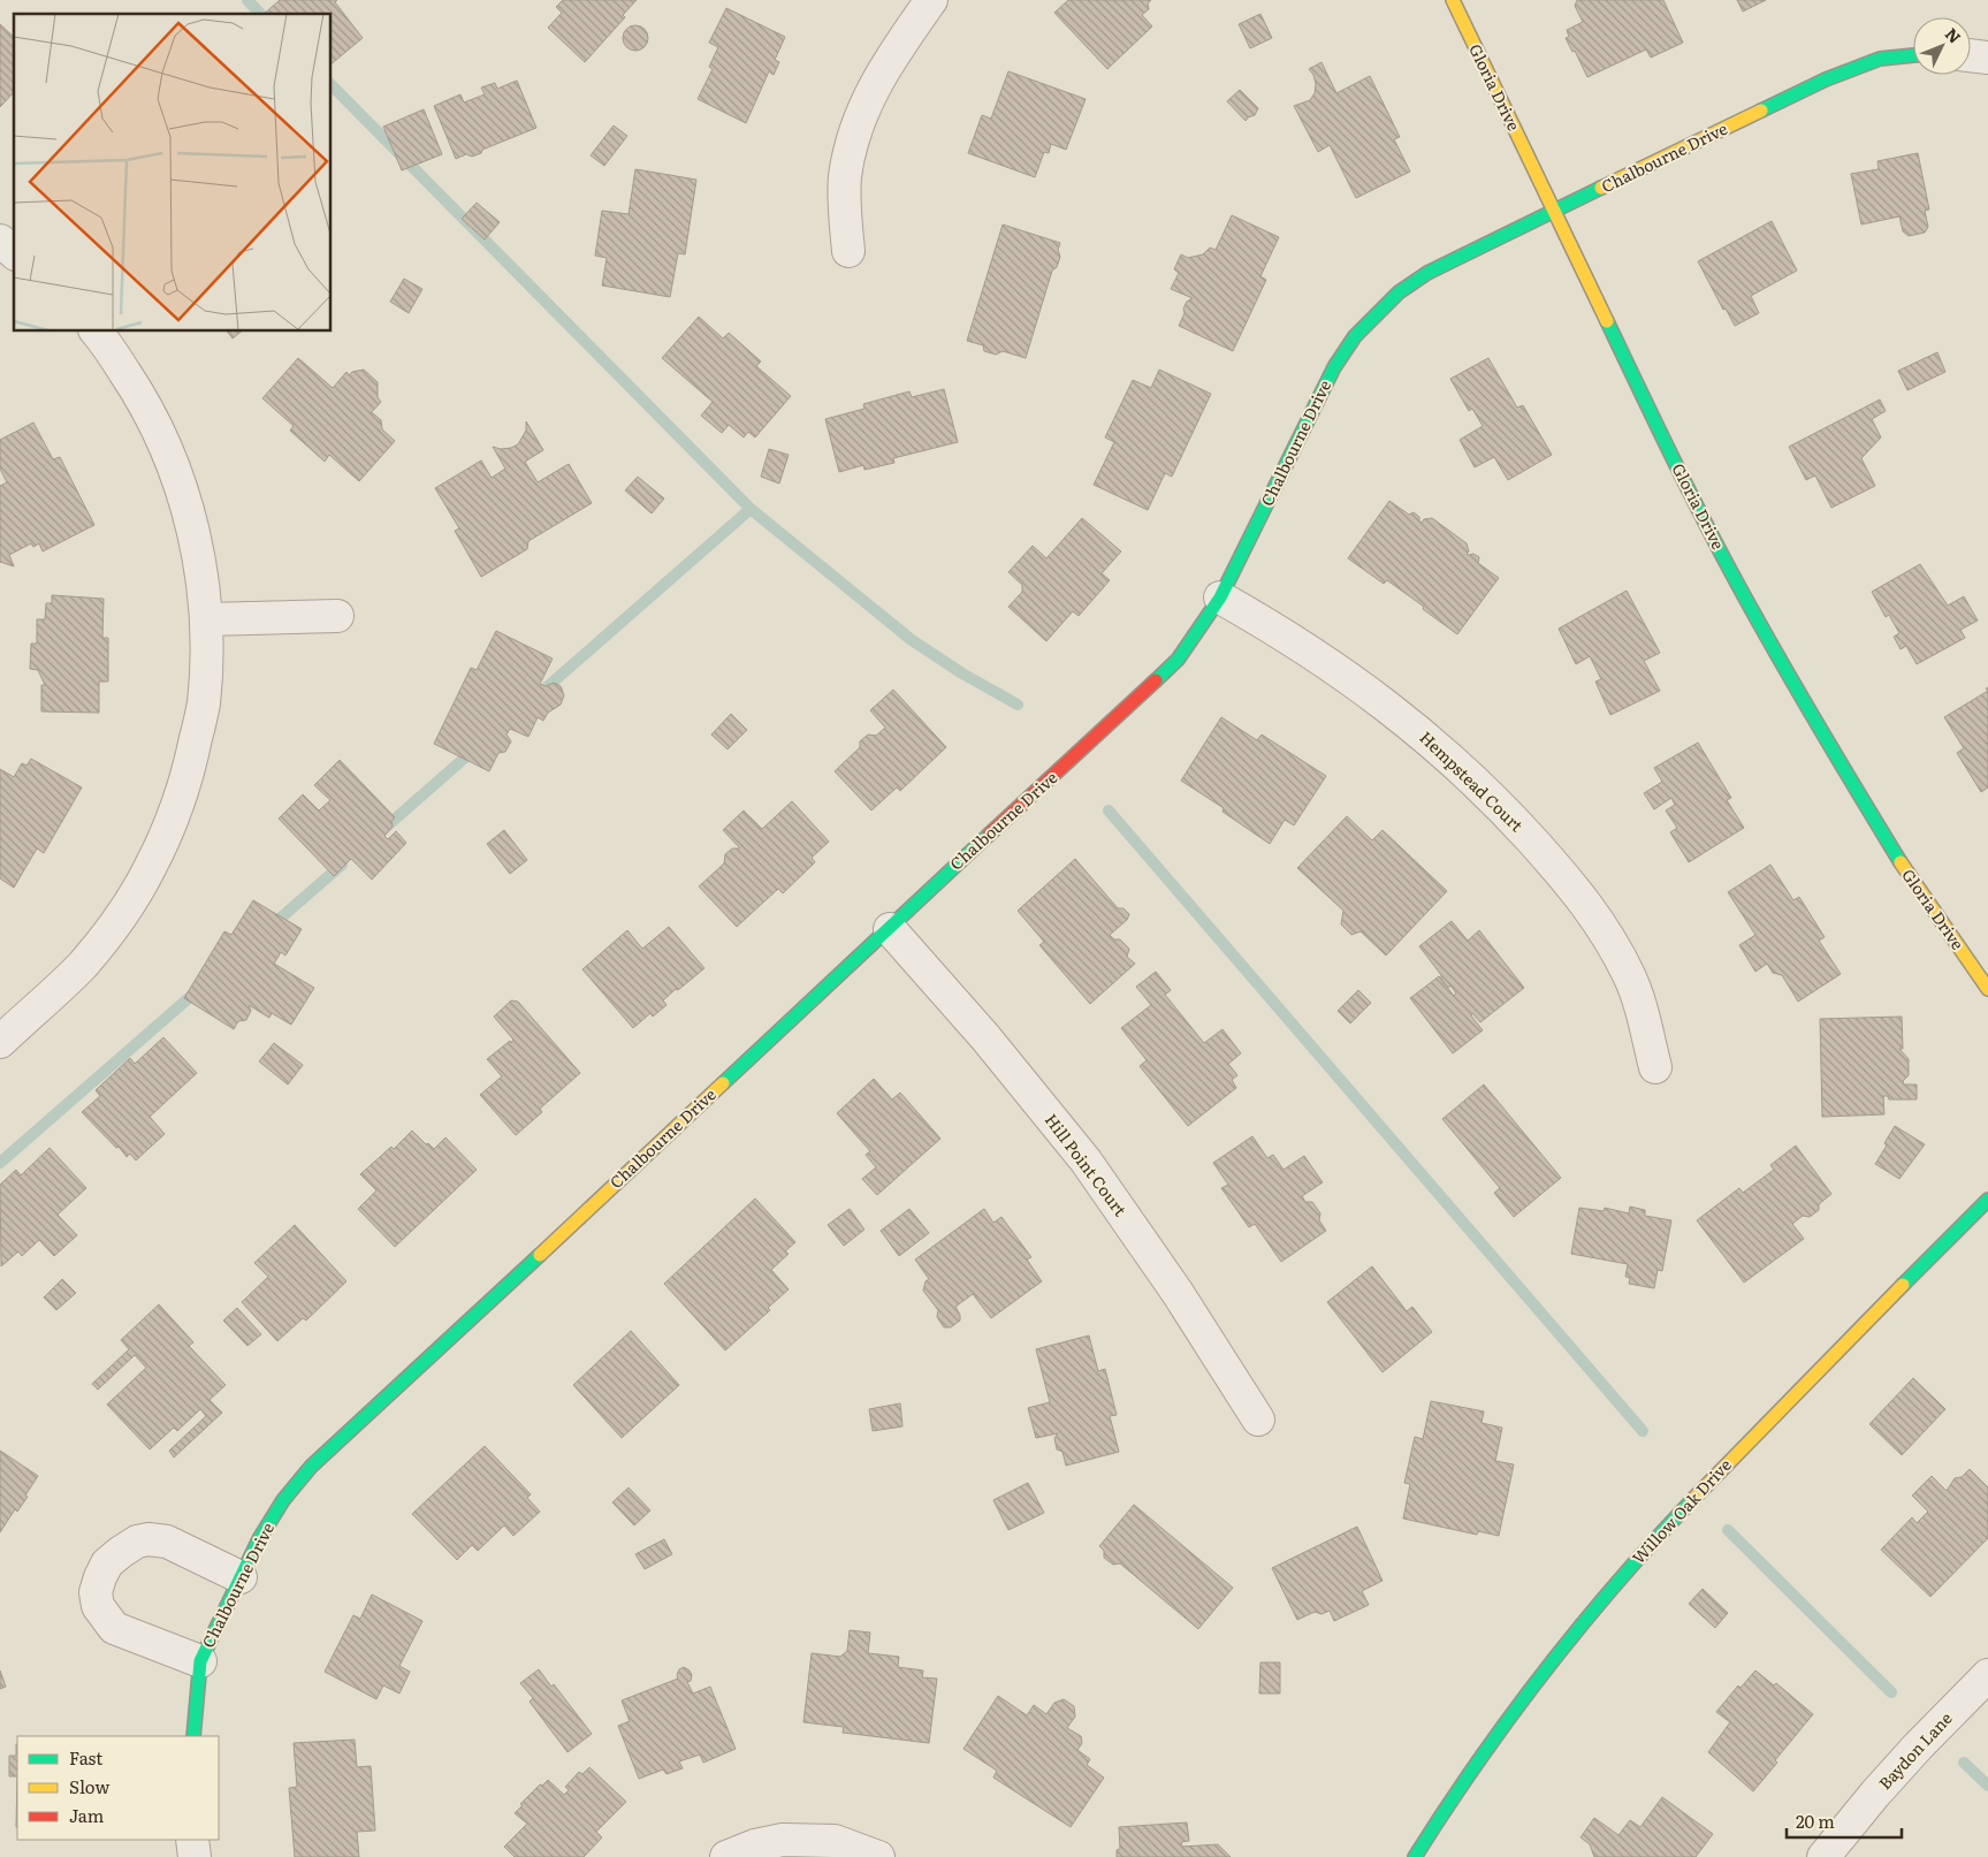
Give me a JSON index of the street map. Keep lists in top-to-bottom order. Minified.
{"streets":{"street":["Gloria Drive","Chalbourne Drive","Hempstead Court","Hill Point Court","Willow Oak Drive","Baydon Lane"]},"crossings":[["Gloria Drive","Chalbourne Drive"],["Chalbourne Drive","Hempstead Court"],["Chalbourne Drive","Hill Point Court"]],"legend":["Fast","Slow","Jam"],"scale_bar":"20 m","north":"top right"}
